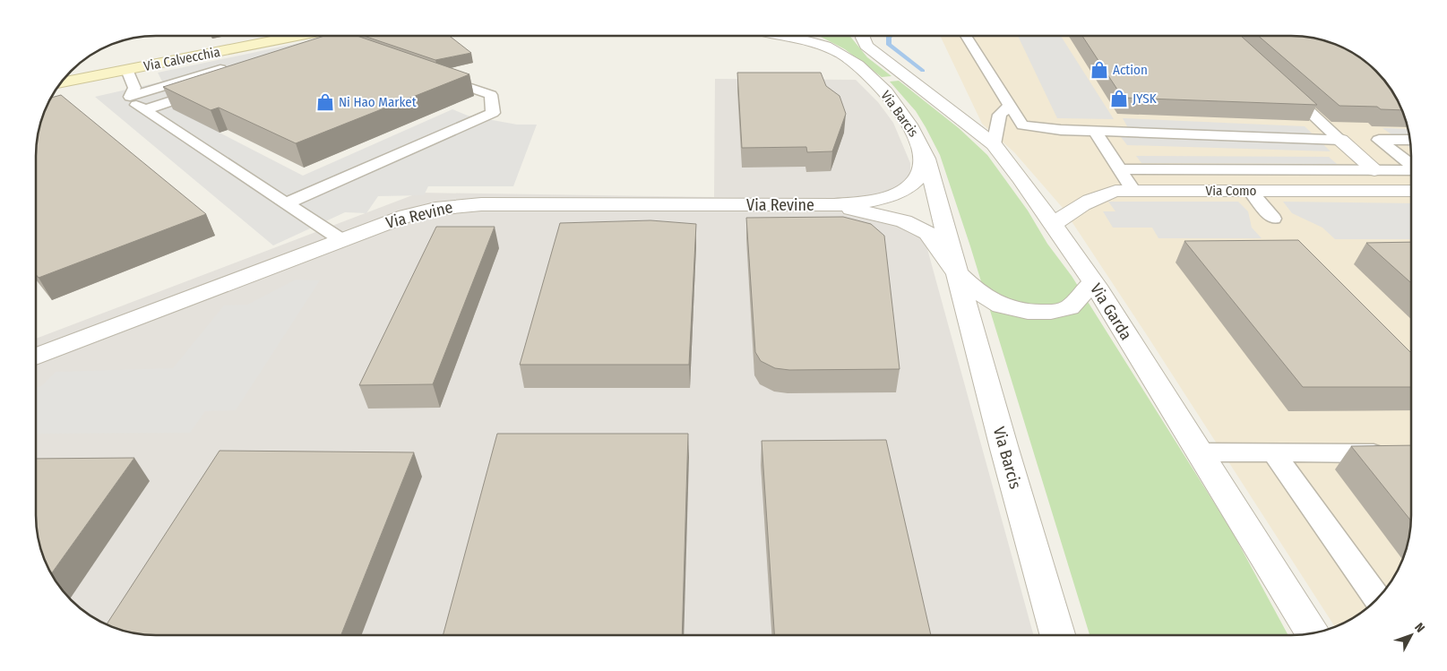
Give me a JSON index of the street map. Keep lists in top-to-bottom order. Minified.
{"streets":{"main road":["Via Calvecchia"],"street":["Via Barcis","Via Como","Via Revine","Via Garda"]},"crossings":[["Via Barcis","Via Revine"],["Via Como","Via Garda"]],"places":{"shop":["Action","JYSK","Ni Hao Market"]},"north":"top right"}
